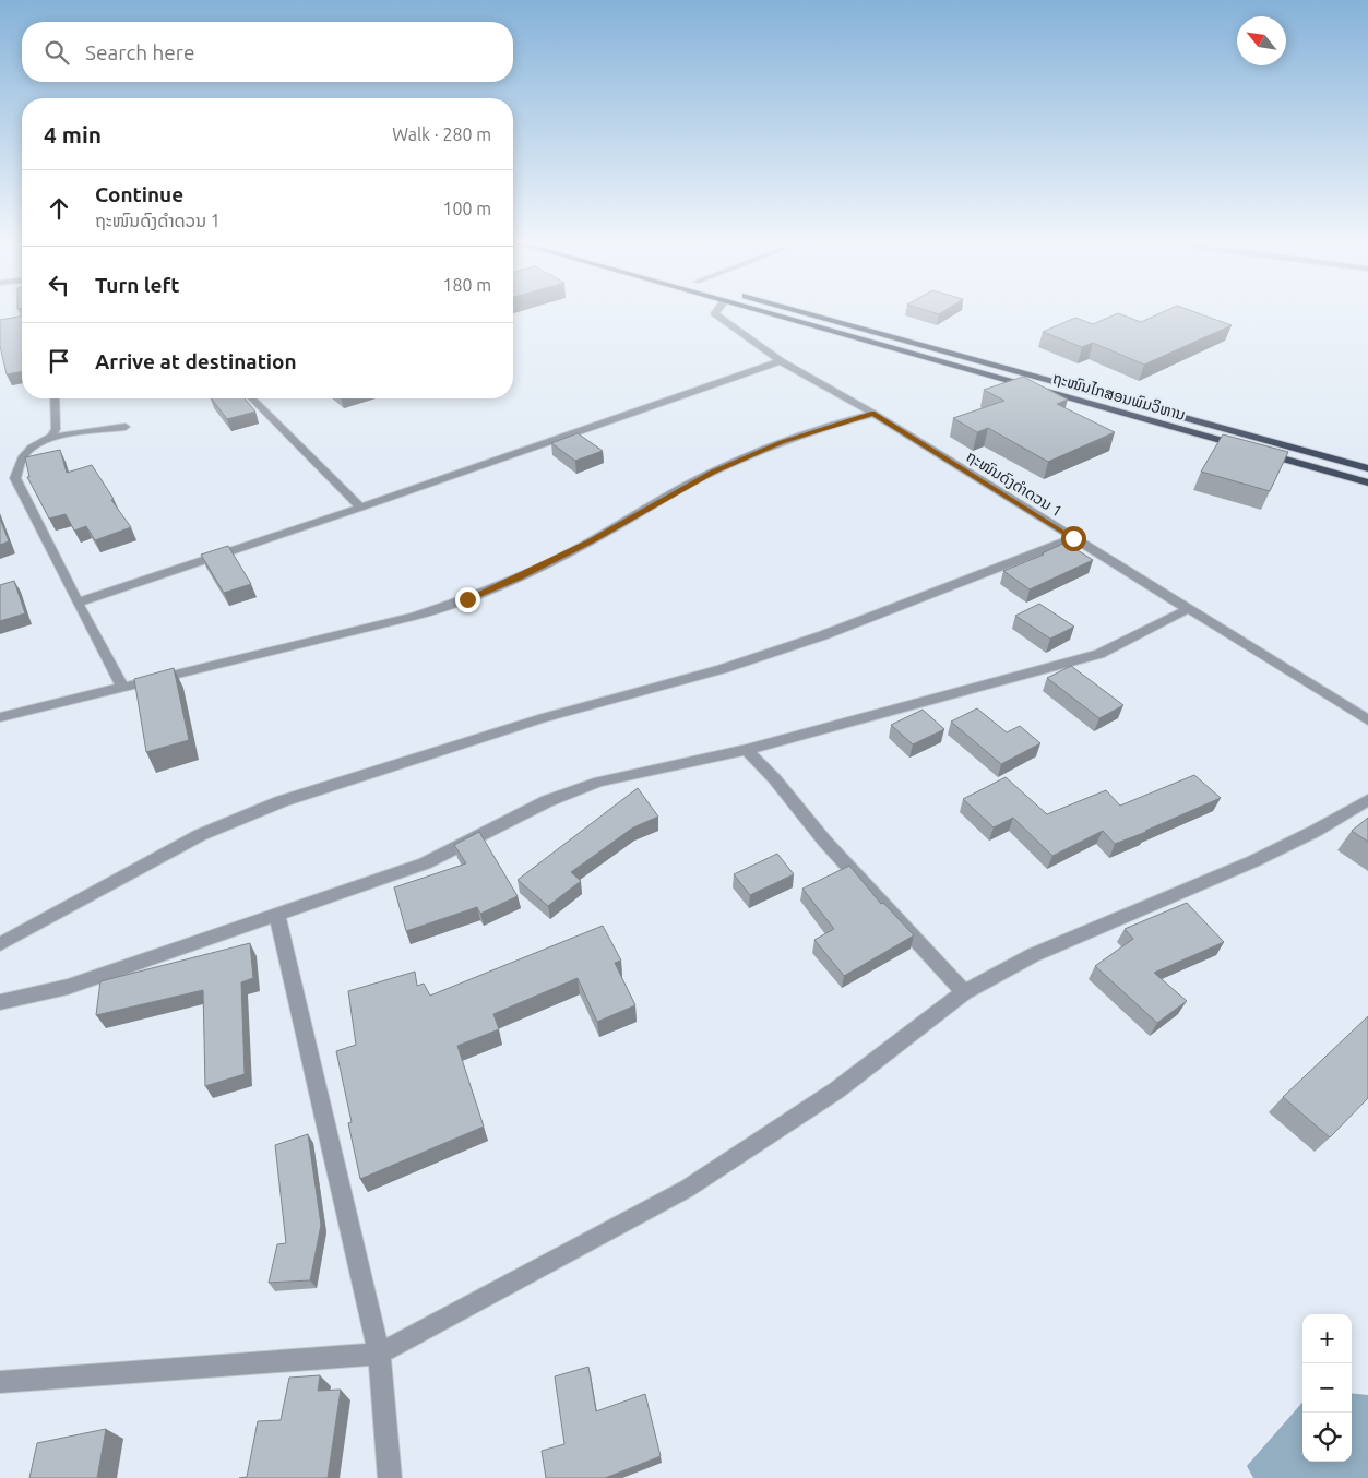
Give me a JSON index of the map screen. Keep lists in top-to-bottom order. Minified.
{"streets":{"highway":["ຖະໜົນໄກສອນພົມວິຫານ"],"street":["ຖະໜົນດົງດຳດວນ 1"]},"north":"top left","page":{"search":"Search here","heading":["4 min","Walk · 280 m"],"list":[["Continue","ຖະໜົນດົງດຳດວນ 1","100 m"],["Turn left","180 m"],"Arrive at destination"],"map_buttons":["+","−"]}}
